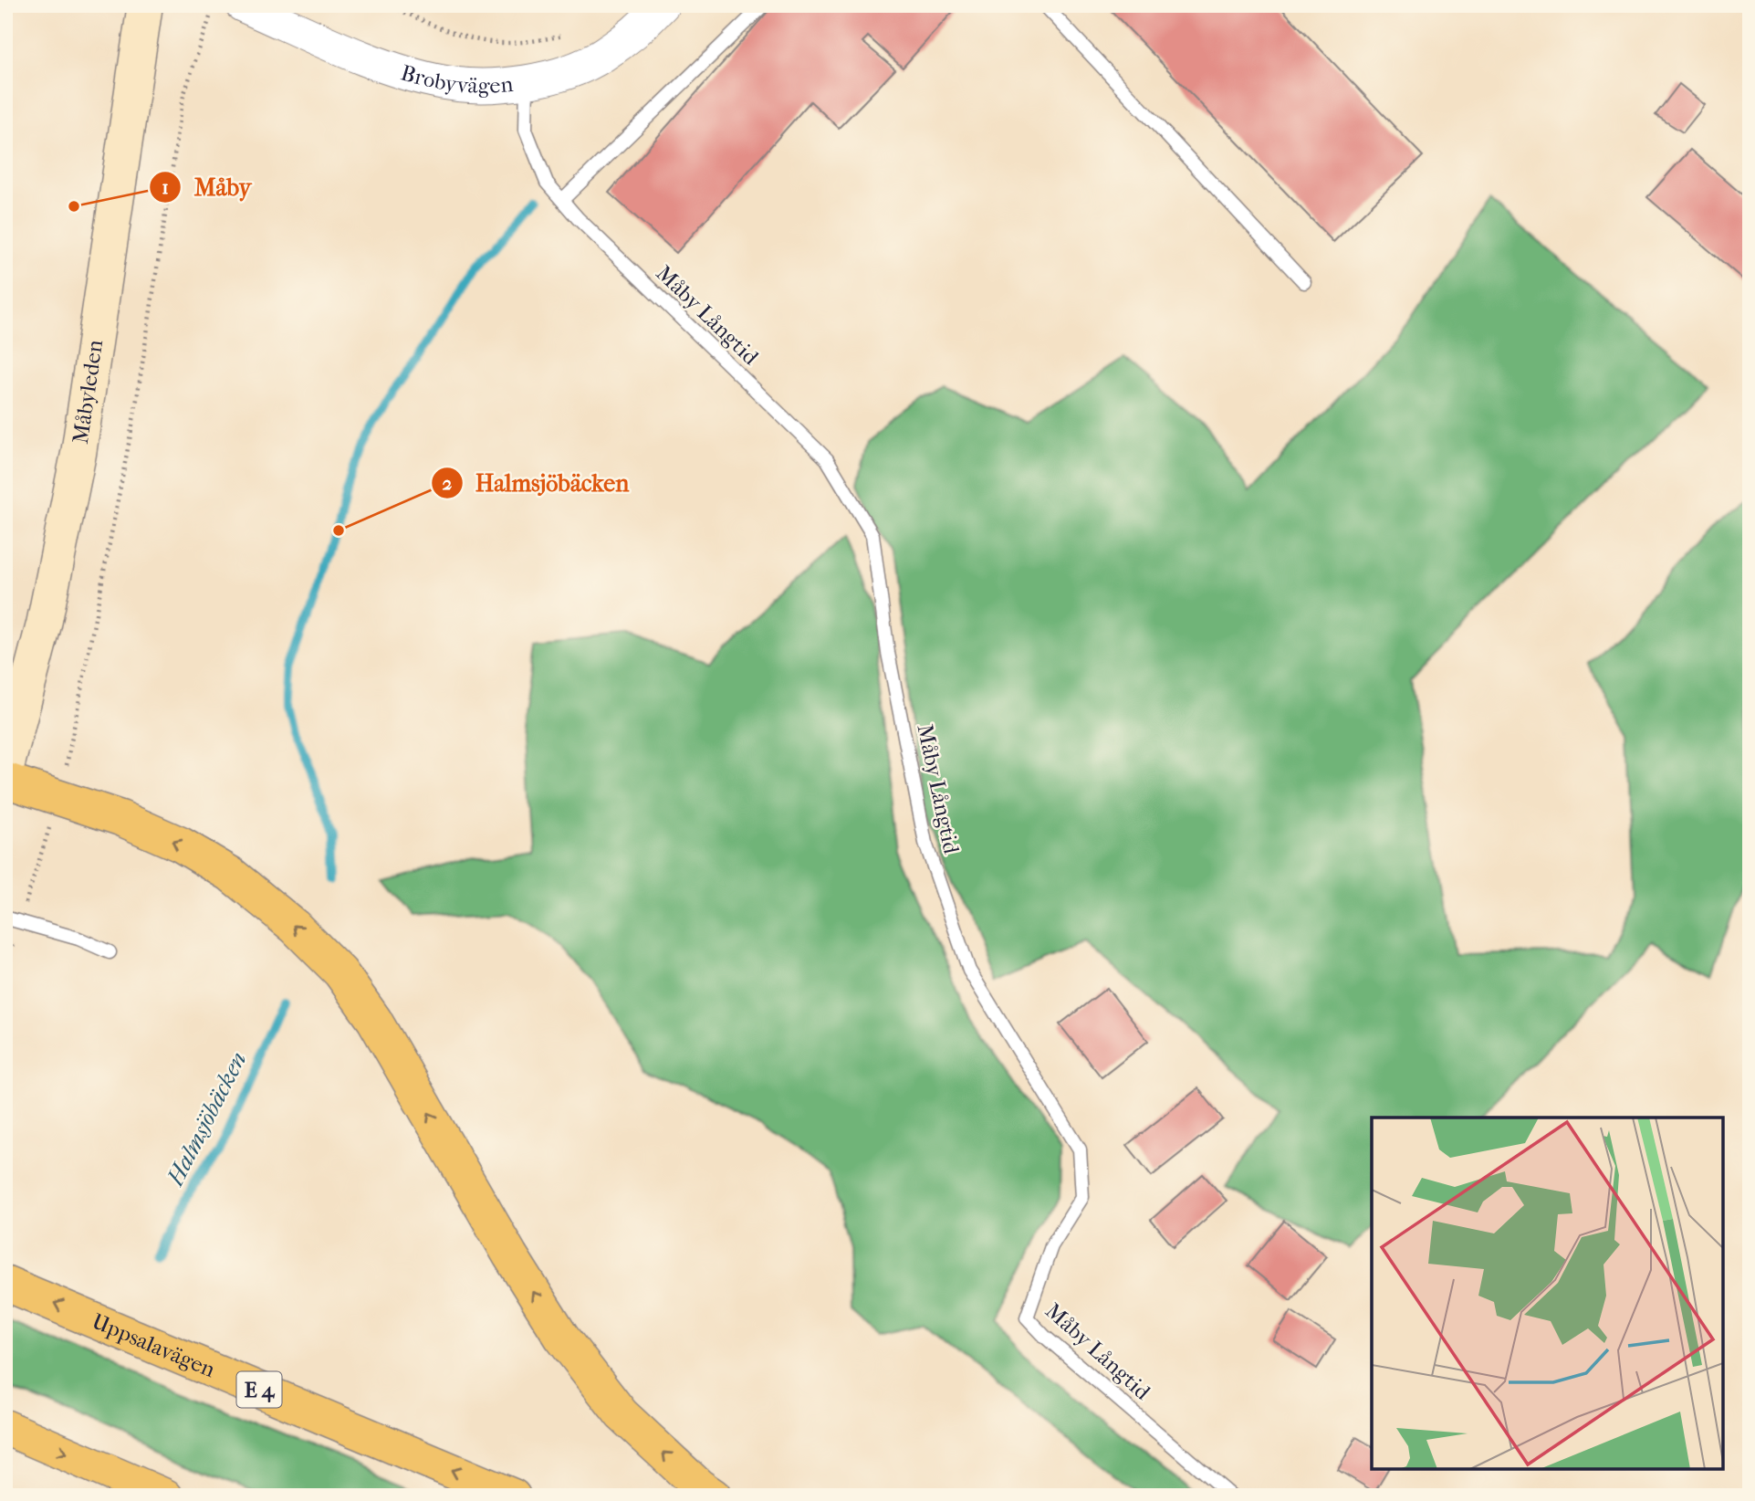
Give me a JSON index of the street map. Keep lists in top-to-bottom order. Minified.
{"streets":{"highway":["Uppsalavägen","E 4"],"main road":["Måbyleden"],"street":["Brobyvägen"],"lane":["Måby Långtid"]},"crossings":[["Brobyvägen","Måby Långtid"]],"water":["Halmsjöbäcken"],"places":["Måby","Halmsjöbäcken"]}
